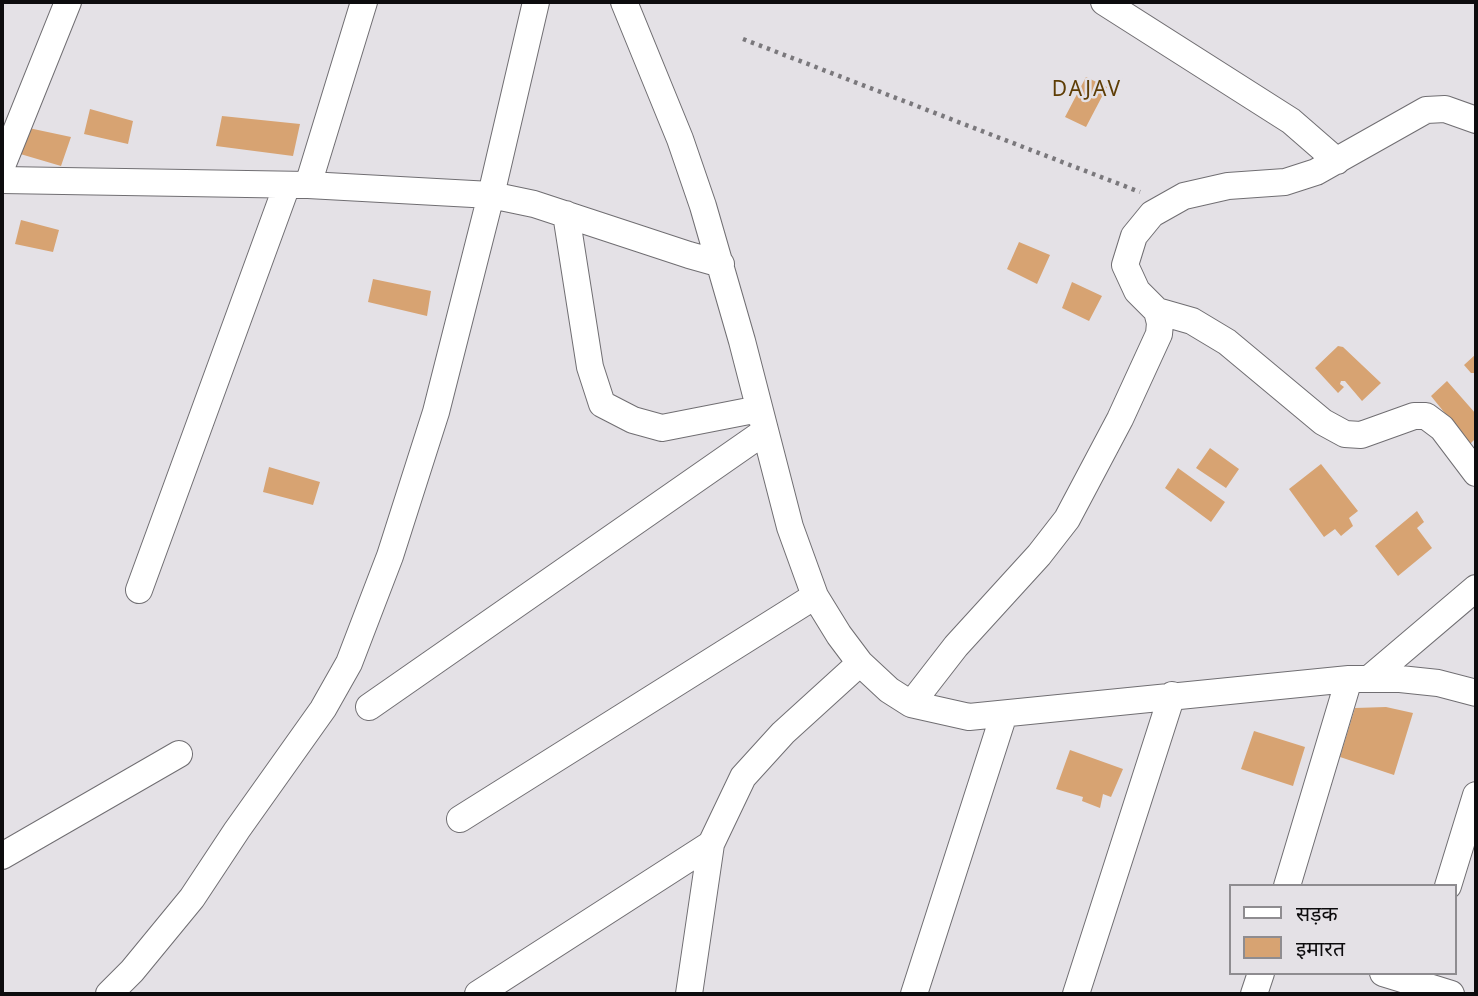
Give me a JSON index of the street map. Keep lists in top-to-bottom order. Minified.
{"districts":["DAJAV"],"legend":["सड़क","इमारत"]}
